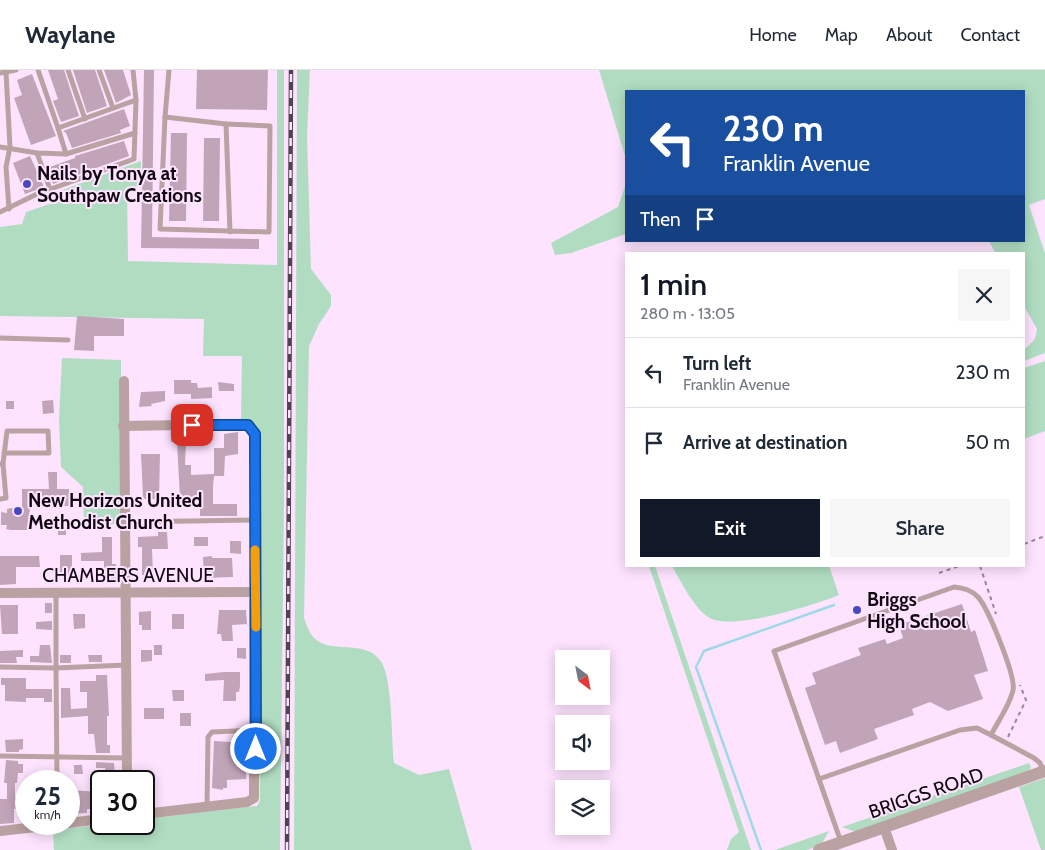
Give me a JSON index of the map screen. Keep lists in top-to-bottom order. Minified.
{"streets":{"street":["CHAMBERS AVENUE","BRIGGS ROAD"]},"places":["Nails by Tonya at Southpaw Creations","New Horizons United Methodist Church","Briggs High School"],"north":"bottom right","page":{"header":"Waylane","nav":["Home","Map","About","Contact"],"turn":["230 m","Franklin Avenue"],"then":"Then","heading":["1 min","280 m · 13:05"],"list":[{"name":"Turn left","note":"Franklin Avenue","value":"230 m"},{"name":"Arrive at destination","value":"50 m"}],"buttons":["Exit","Share"],"speed":"25 km/h","limit":"30"}}
